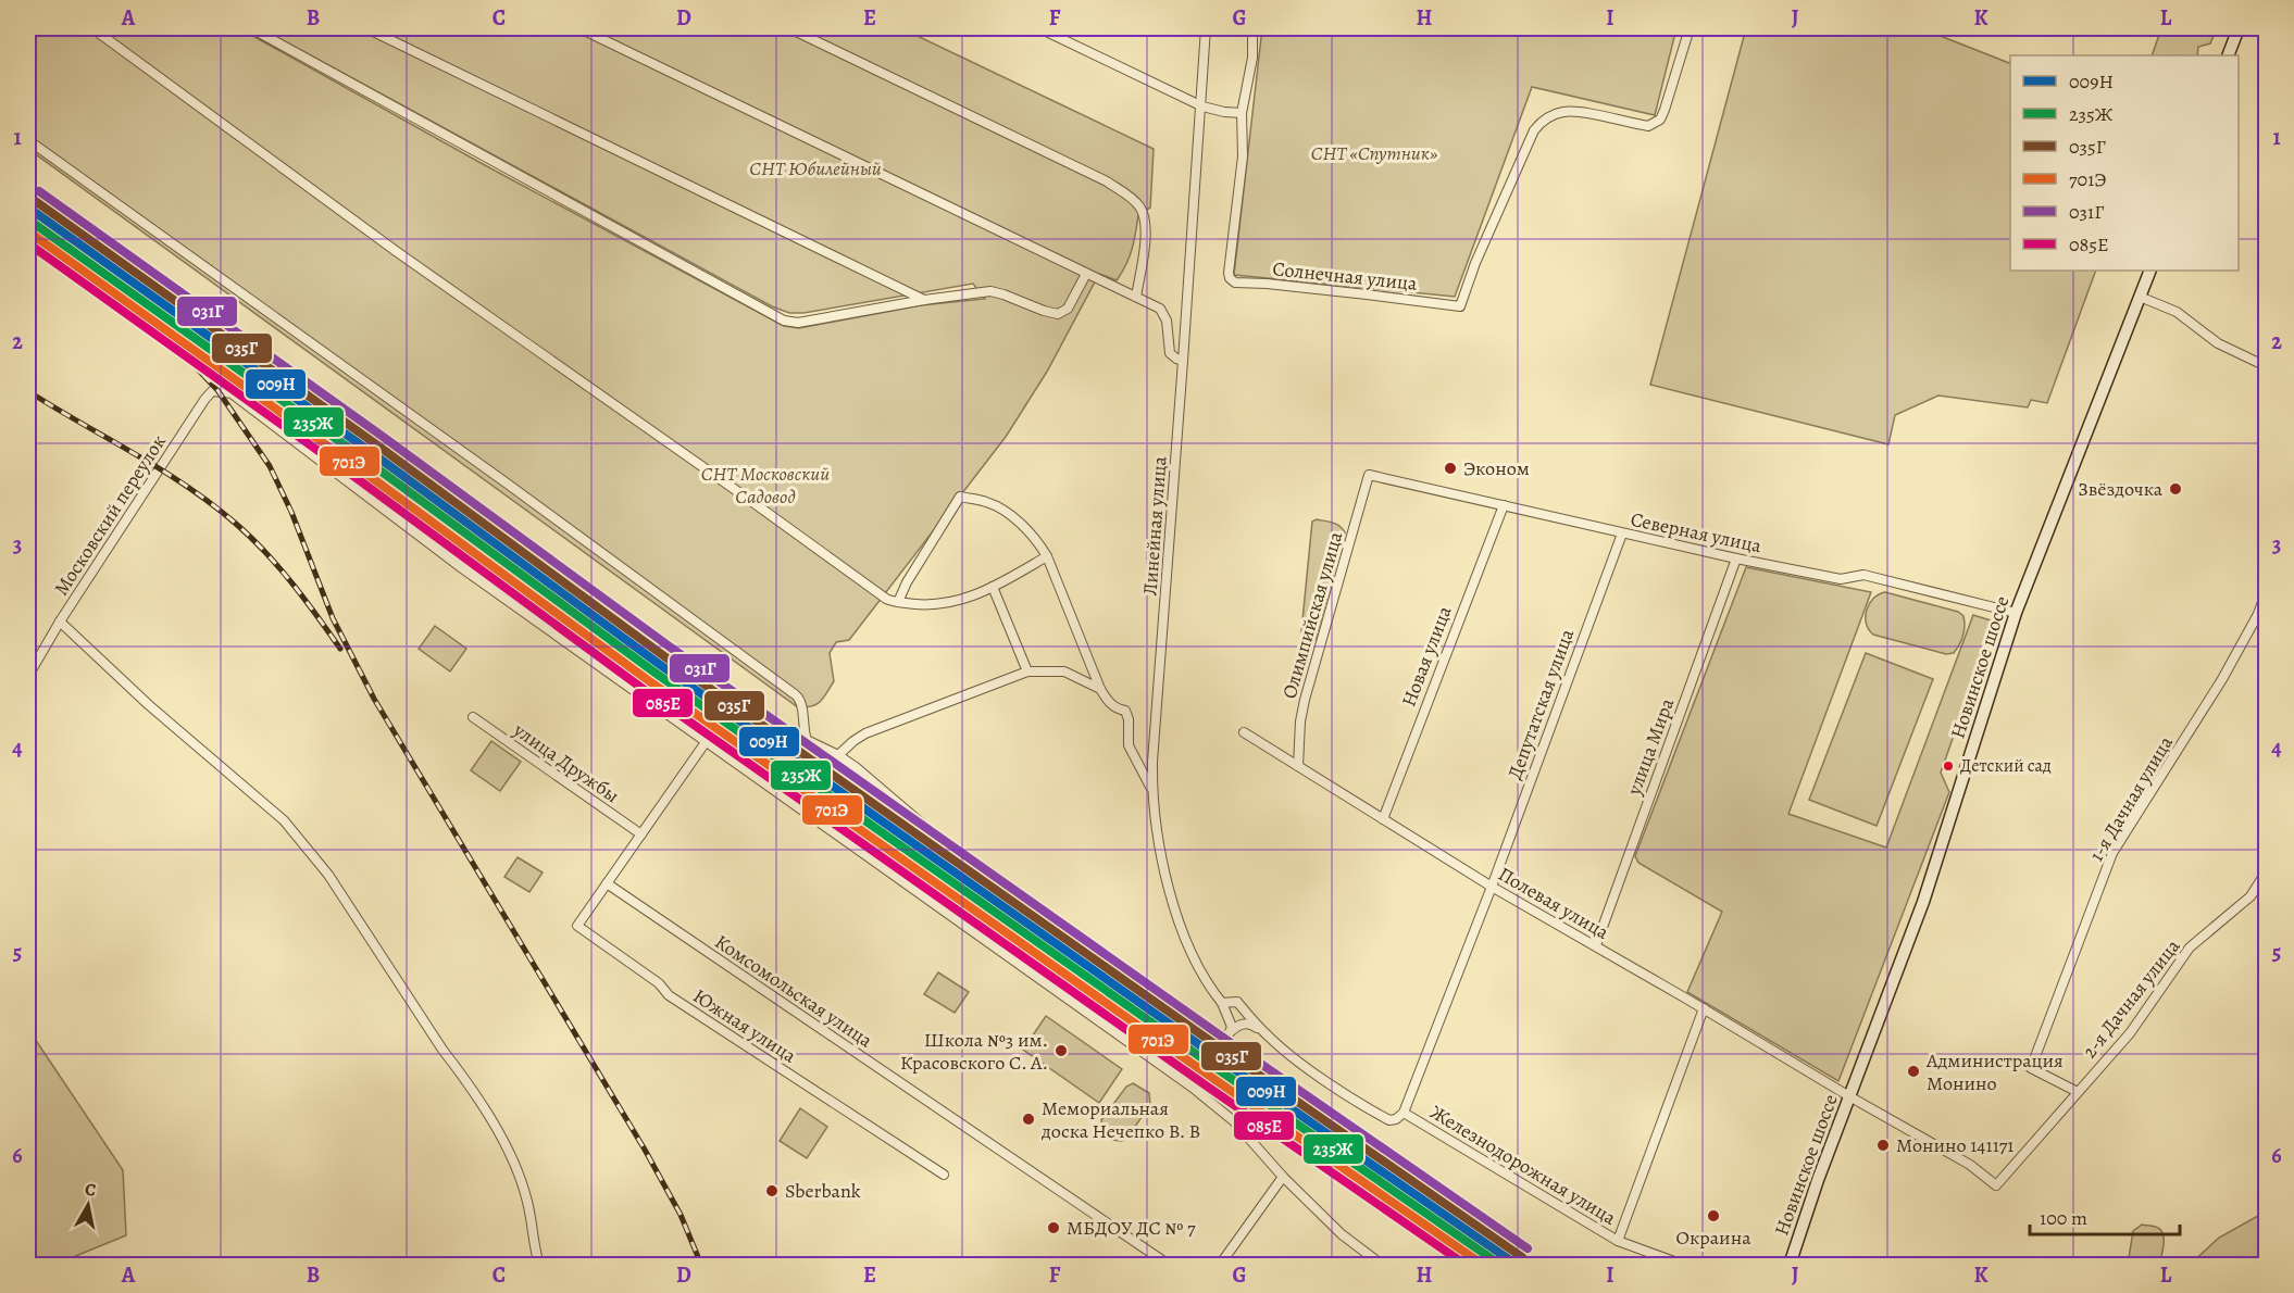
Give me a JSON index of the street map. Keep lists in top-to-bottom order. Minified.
{"streets":{"main road":["Новинское шоссе"],"street":["Солнечная улица","Московский переулок","Линейная улица","Северная улица","Олимпийская улица","Новая улица","Депутатская улица","улица Мира","улица Дружбы","1-я Дачная улица","Полевая улица","Комсомольская улица","2-я Дачная улица","Южная улица","Железнодорожная улица"]},"crossings":[["Линейная улица","Железнодорожная улица"],["Северная улица","Олимпийская улица"],["Северная улица","Новая улица"],["Северная улица","Новинское шоссе"],["Северная улица","Депутатская улица"],["Северная улица","улица Мира"],["Олимпийская улица","Полевая улица"],["Новая улица","Полевая улица"],["Новинское шоссе","Полевая улица"],["Новинское шоссе","2-я Дачная улица"],["Депутатская улица","Полевая улица"],["Депутатская улица","Железнодорожная улица"],["улица Мира","Полевая улица"],["1-я Дачная улица","2-я Дачная улица"],["Полевая улица","2-я Дачная улица"],["Комсомольская улица","Южная улица"]],"parks":["СНТ «Спутник»","СНТ Юбилейный","СНТ Московский Садовод"],"places":["Эконом","Звёздочка","Детский сад","Школа №3 им. Красовского С. А.","Администрация Монино","Мемориальная доска Нечепко В. В","Монино 141171","Sberbank","Окраина","МБДОУ ДС № 7"],"lines":["transit line 031Г","transit line 035Г","transit line 009Н","transit line 235Ж","transit line 701Э","transit line 085Е"],"legend":["009Н","235Ж","035Г","701Э","031Г","085Е"],"scale_bar":"100 m","north":"top","grid":{"columns":["A","B","C","D","E","F","G","H","I","J","K","L"],"rows":["1","2","3","4","5","6"]}}
